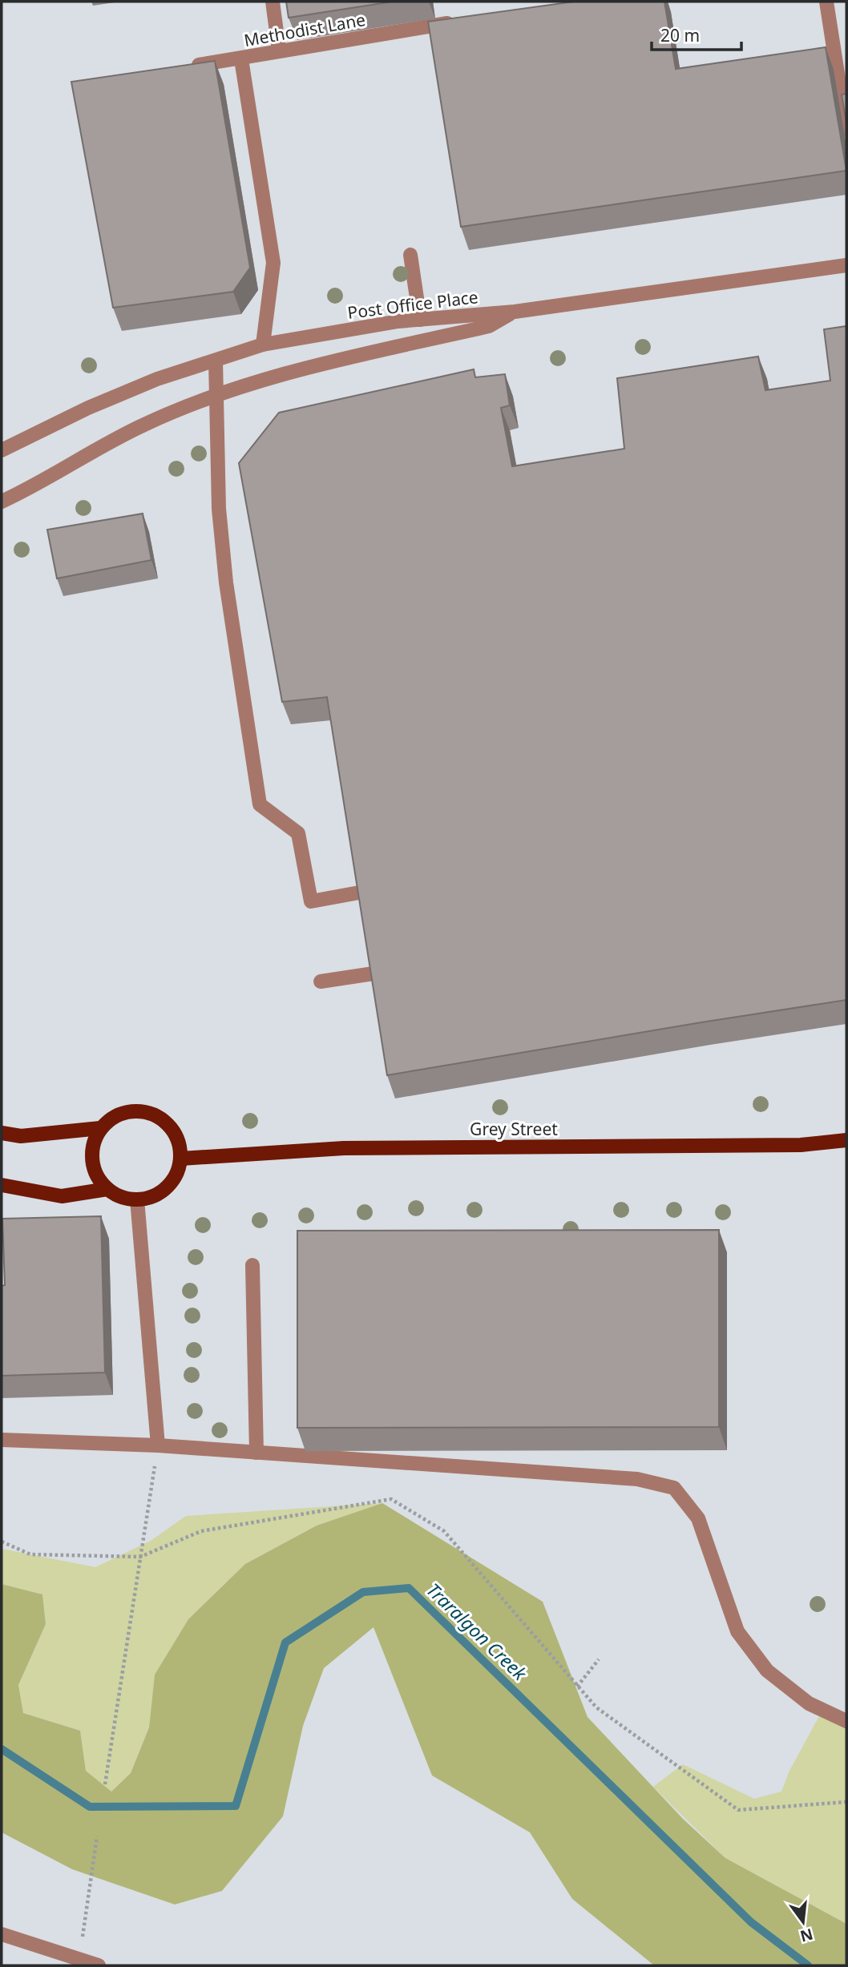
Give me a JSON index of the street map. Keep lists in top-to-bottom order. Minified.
{"streets":{"main road":["Grey Street"],"street":["Methodist Lane","Post Office Place"]},"water":["Traralgon Creek"],"scale_bar":"20 m","north":"bottom"}
